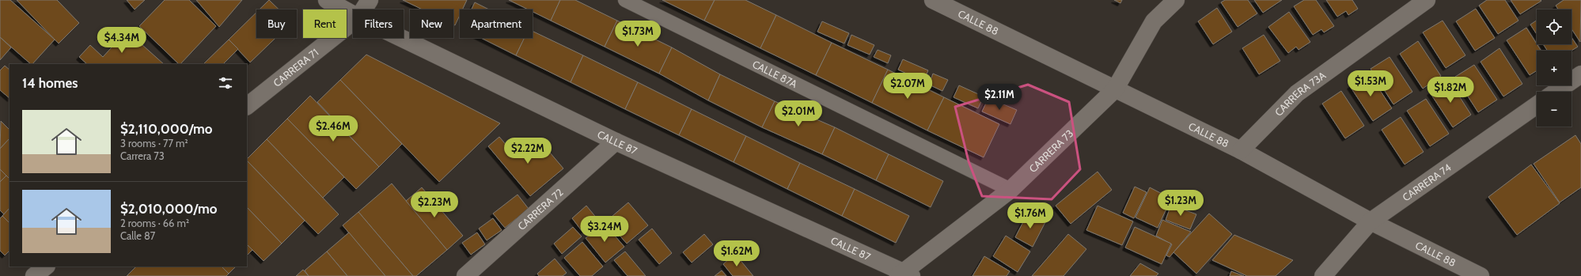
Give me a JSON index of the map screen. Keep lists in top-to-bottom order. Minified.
{"streets":{"street":["CALLE 88","CARRERA 71","CARRERA 73A","CALLE 87","CARRERA 73","CARRERA 74","CARRERA 72"],"lane":["CALLE 87A"]},"crossings":[["CALLE 88","CARRERA 73A"],["CALLE 88","CARRERA 73"],["CALLE 88","CARRERA 74"],["CALLE 87A","CARRERA 73"],["CALLE 87","CARRERA 73"],["CALLE 87","CARRERA 72"]],"page":{"map_buttons":["+","−"],"chip":["Buy","Rent","Filters","New","Apartment"],"price":["$1.73M","$4.34M","$1.53M","$2.07M","$1.82M","$2.11M","$2.01M","$2.46M","$2.22M","$1.23M","$2.23M","$1.76M","$3.24M","$1.62M"],"heading":"14 homes","list":[{"name":"$2,110,000/mo","note":"3 rooms · 77 m² · Carrera 73"},{"name":"$2,010,000/mo","note":"2 rooms · 66 m² · Calle 87"}]}}
